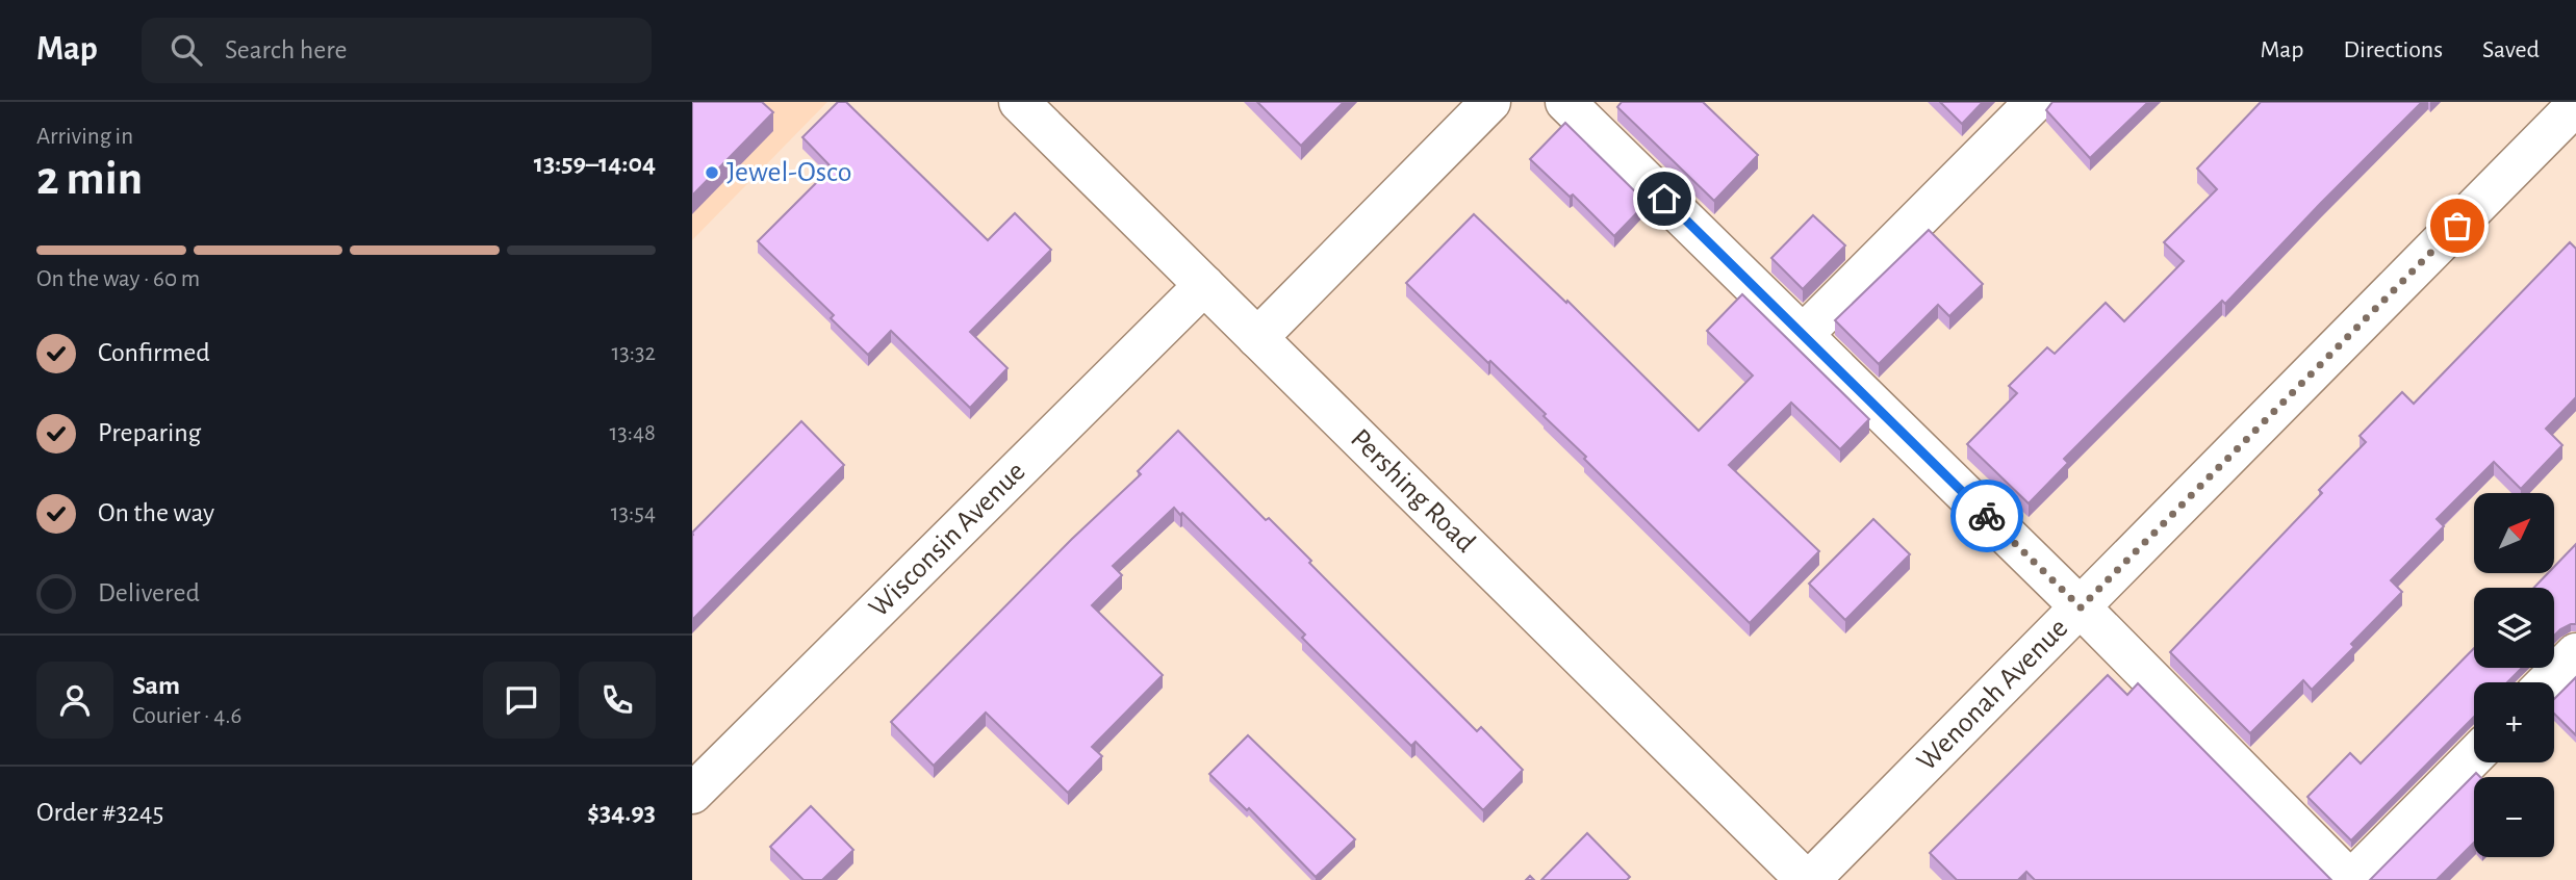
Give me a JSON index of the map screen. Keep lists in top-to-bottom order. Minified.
{"streets":{"street":["Pershing Road","Wisconsin Avenue","Wenonah Avenue"]},"crossings":[["Pershing Road","Wisconsin Avenue"],["Pershing Road","Wenonah Avenue"]],"places":["Jewel-Osco"],"north":"top right","page":{"header":"Map","search":"Search here","nav":["Map","Directions","Saved"],"heading":["2 min","Arriving in","13:59–14:04"],"panel":["Sam","Courier · 4.6","Order #3245","$34.93"],"bar":"On the way · 60 m","list":[["Confirmed","13:32"],["Preparing","13:48"],["On the way","13:54"],"Delivered"],"map_buttons":["+","−"]}}
